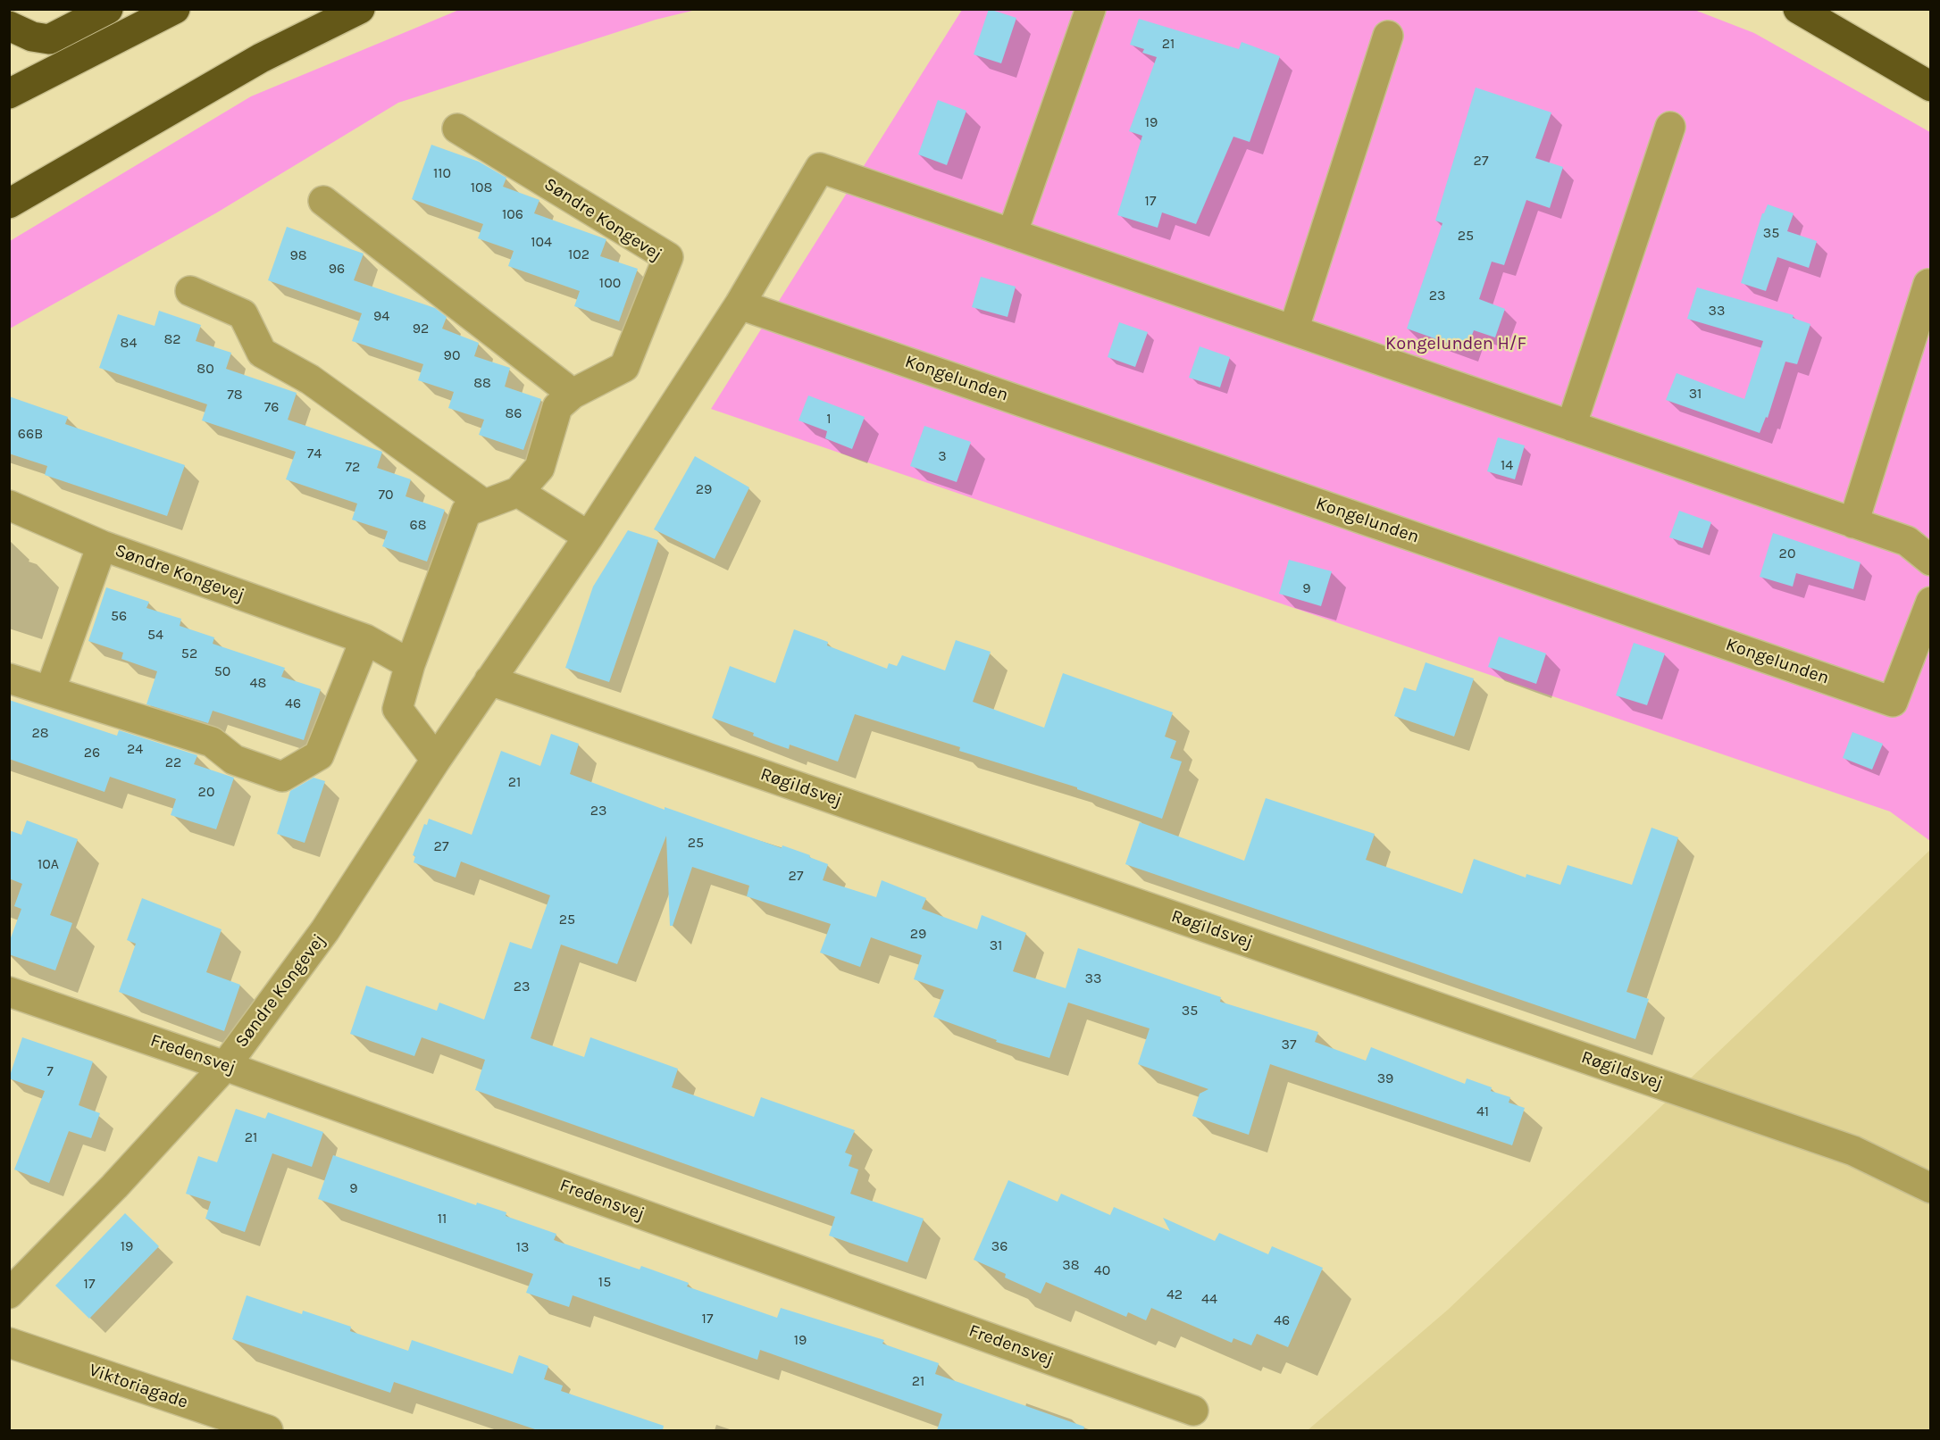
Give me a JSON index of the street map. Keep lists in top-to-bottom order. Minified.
{"streets":{"street":["Søndre Kongevej","Kongelunden","Røgildsvej","Fredensvej","Viktoriagade"]},"crossings":[["Søndre Kongevej","Kongelunden"],["Søndre Kongevej","Røgildsvej"],["Søndre Kongevej","Fredensvej"]],"parks":["Kongelunden H/F"],"house_numbers":["21","19","27","110","108","17","106","35","25","104","102","98","96","100","23","33","94","92","82","84","90","80","88","31","78","76","86","1","66B","74","3","14","72","29","70","68","20","9","56","54","52","50","48","46","28","24","26","22","21","20","23","25","27","10A","27","25","29","31","33","23","35","37","7","39","41","21","9","11","19","36","13","38","40","15","17","42","44","17","46","19","21"]}
